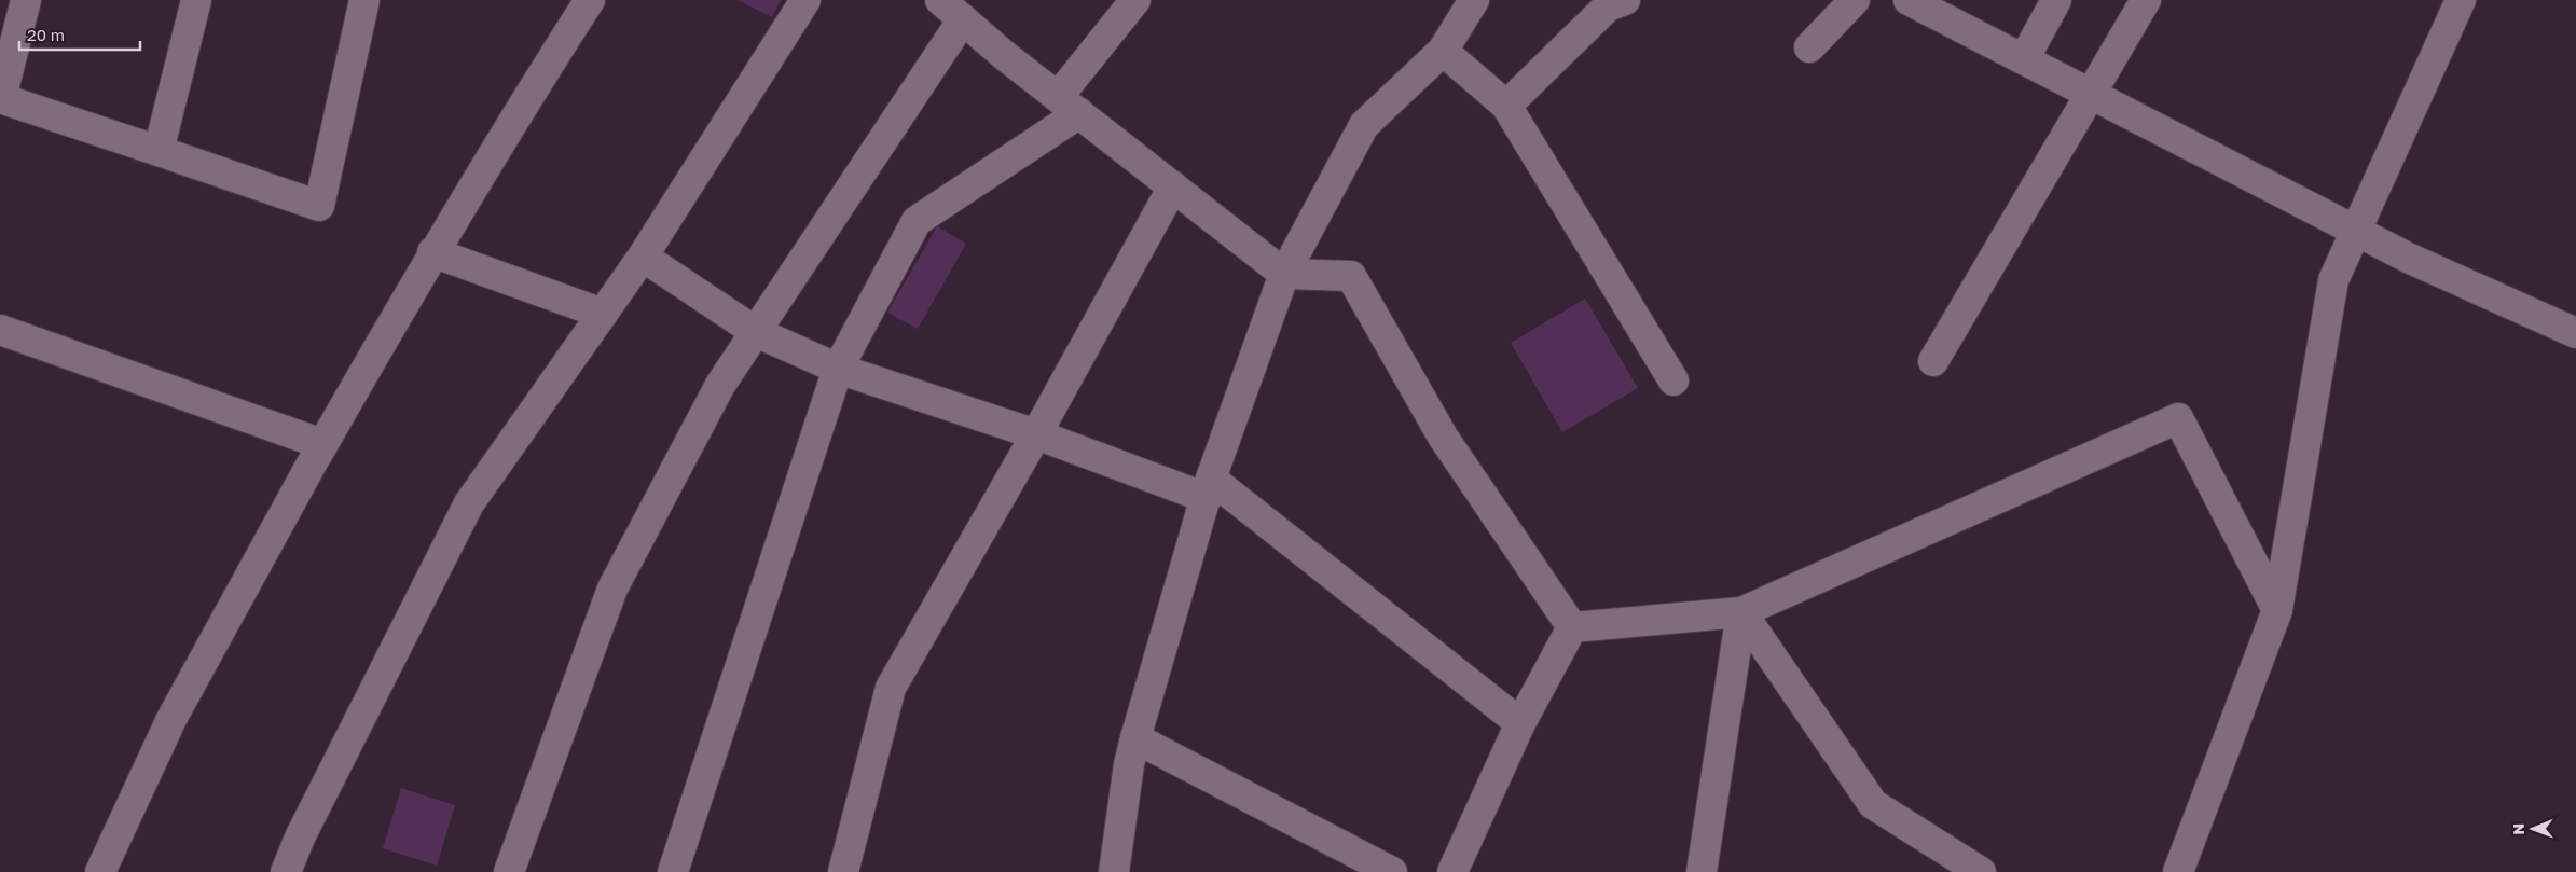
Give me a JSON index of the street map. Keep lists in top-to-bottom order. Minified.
{"scale_bar":"20 m","north":"left"}
